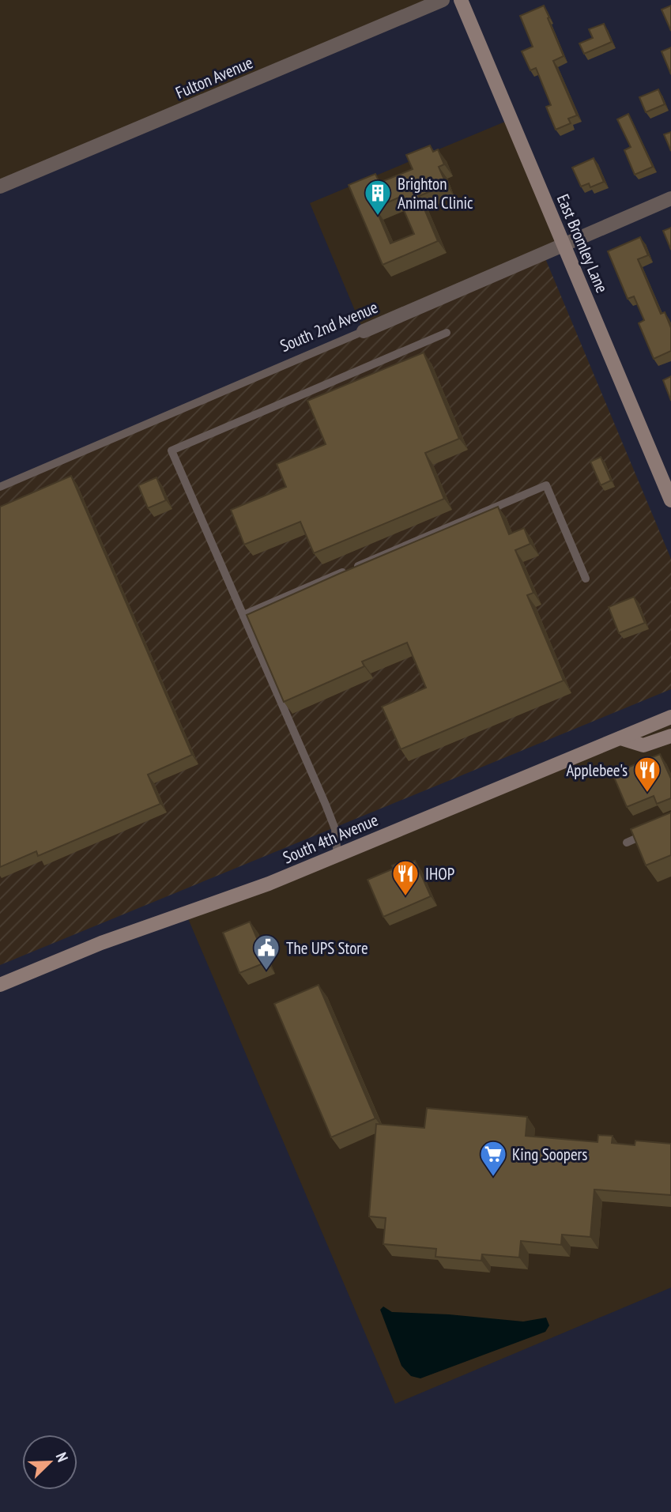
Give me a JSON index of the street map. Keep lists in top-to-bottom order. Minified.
{"streets":{"main road":["East Bromley Lane","South 4th Avenue"],"street":["Fulton Avenue","South 2nd Avenue"]},"crossings":[["East Bromley Lane","South 2nd Avenue"]],"places":{"building":["Brighton Animal Clinic"],"restaurant":["Applebee's","IHOP"],"public building":["The UPS Store"],"supermarket":["King Soopers"]},"north":"top right"}
